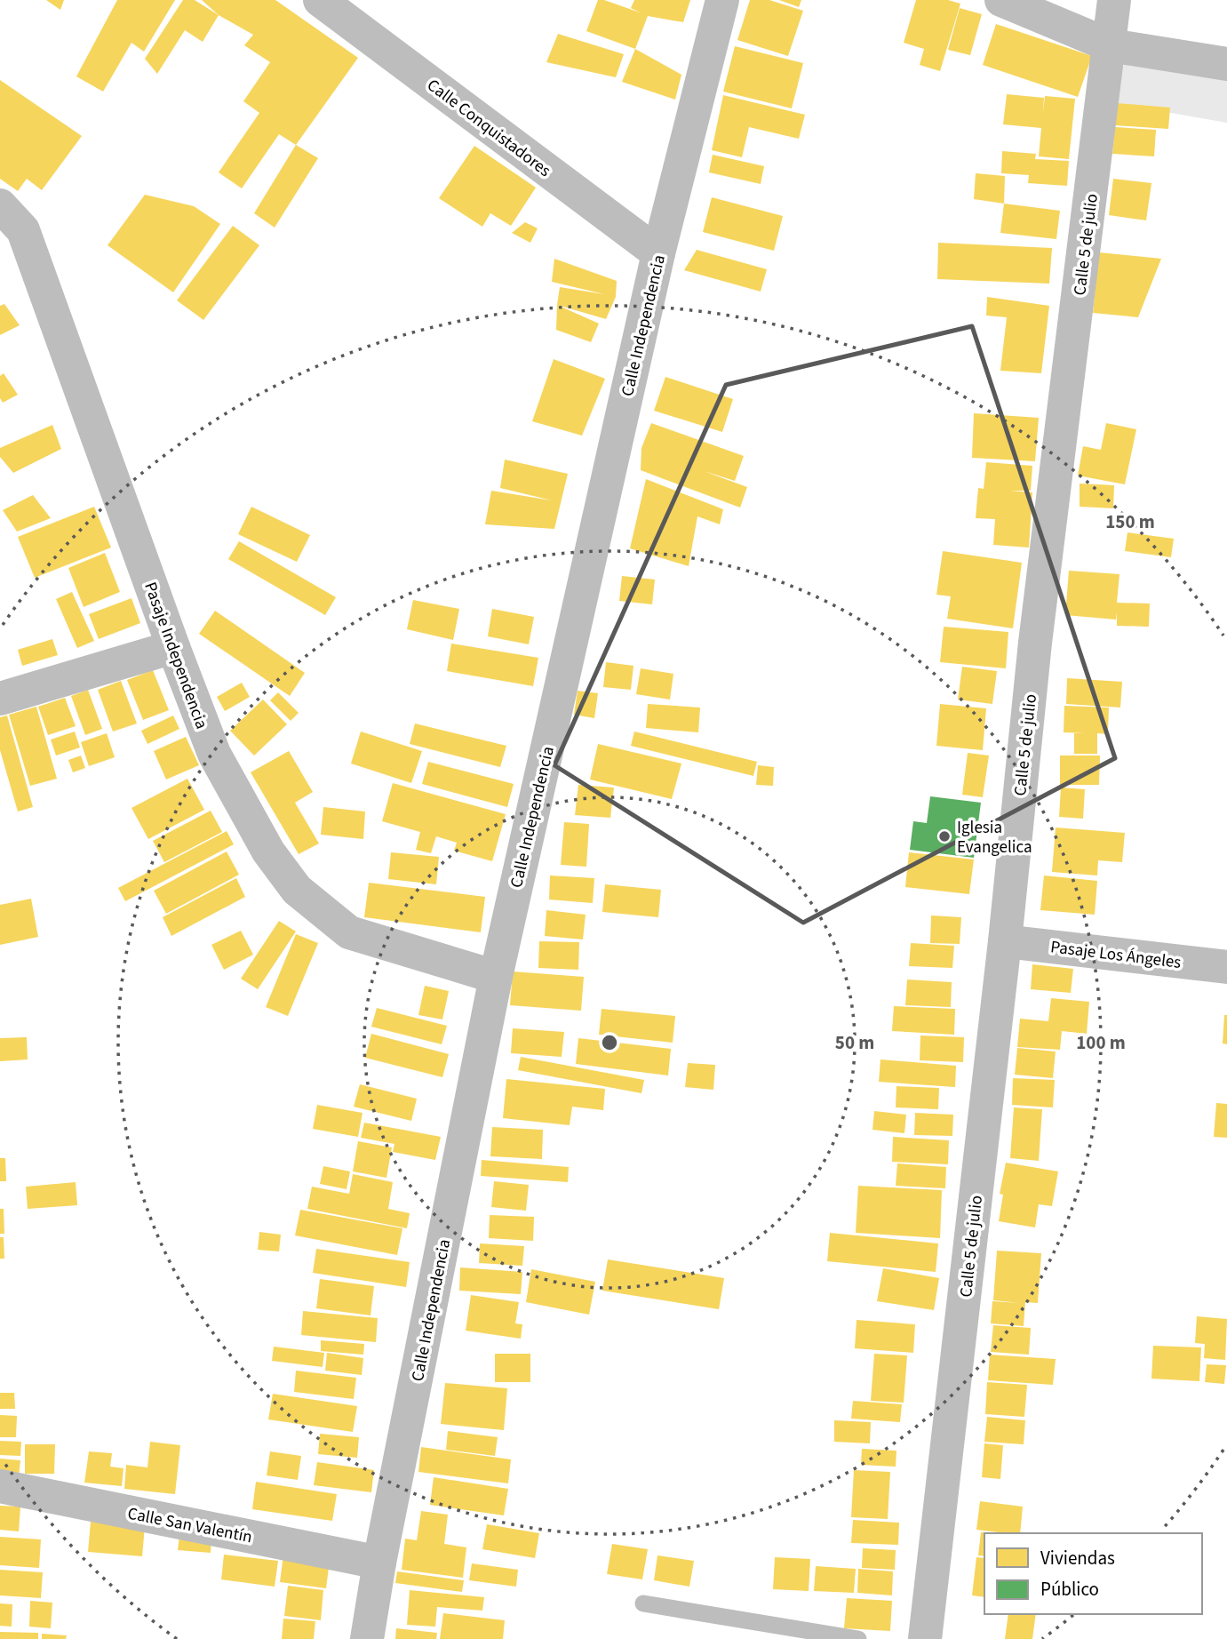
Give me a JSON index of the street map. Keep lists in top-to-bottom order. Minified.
{"streets":{"street":["Calle Conquistadores","Calle 5 de julio","Calle Independencia","Pasaje Independencia","Pasaje Los Ángeles","Calle San Valentín"]},"crossings":[["Calle Conquistadores","Calle Independencia"],["Calle 5 de julio","Pasaje Los Ángeles"],["Calle Independencia","Pasaje Independencia"],["Calle Independencia","Calle San Valentín"]],"places":["Iglesia Evangelica"],"legend":["Viviendas","Público"],"rings":["150 m","50 m","100 m"]}
